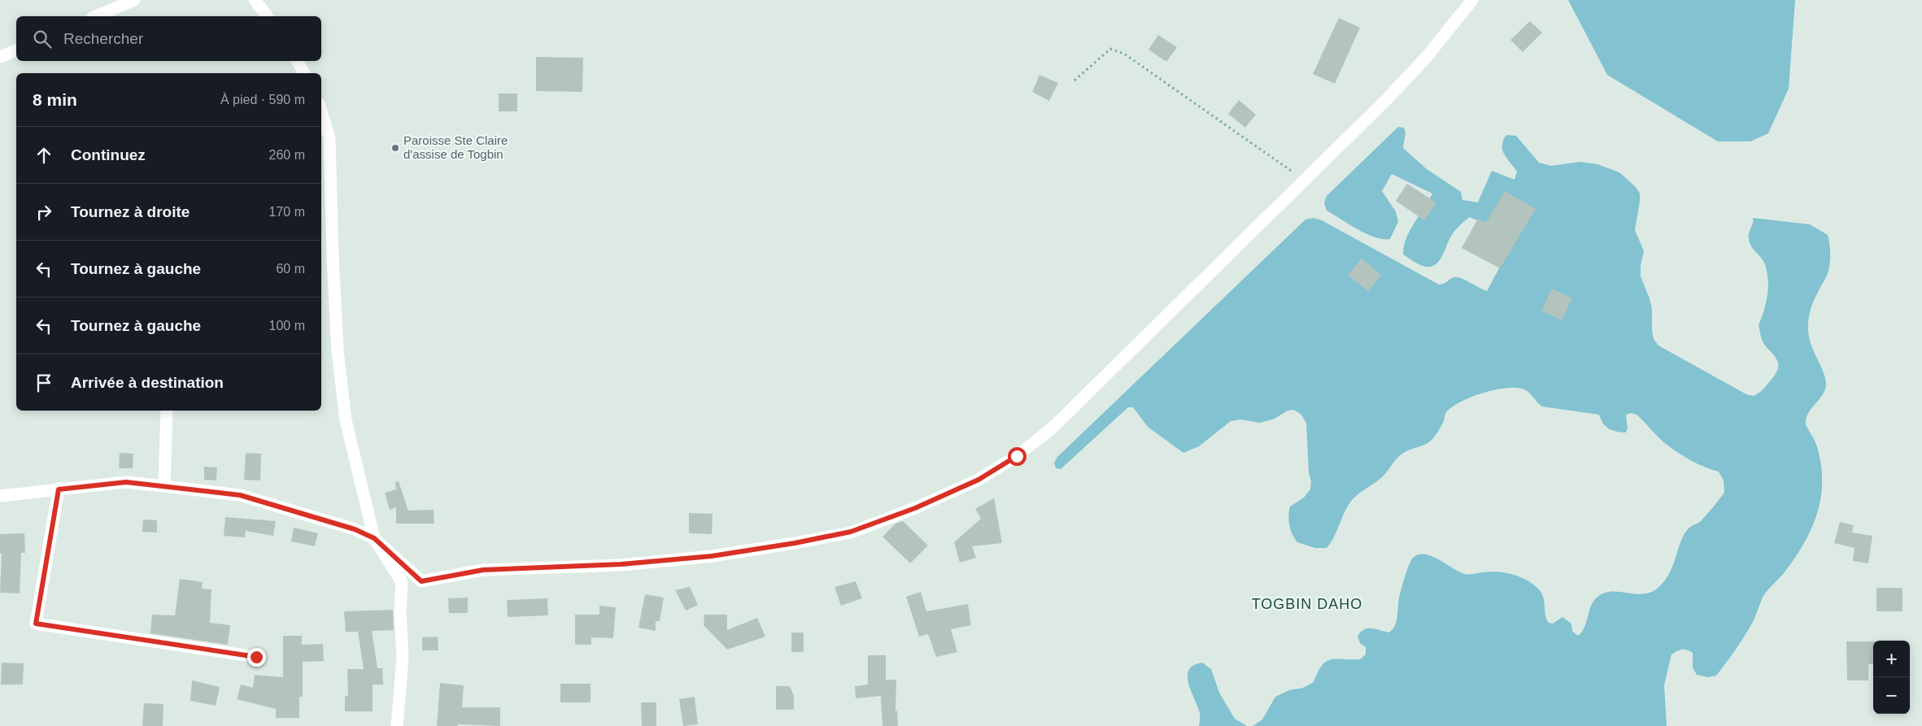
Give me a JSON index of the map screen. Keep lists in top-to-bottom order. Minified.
{"districts":["TOGBIN DAHO"],"places":["Paroisse Ste Claire d'assise de Togbin"],"page":{"search":"Rechercher","heading":["8 min","À pied · 590 m"],"list":[["Continuez","260 m"],["Tournez à droite","170 m"],["Tournez à gauche","60 m"],["Tournez à gauche","100 m"],"Arrivée à destination"],"map_buttons":["+","−"]}}
